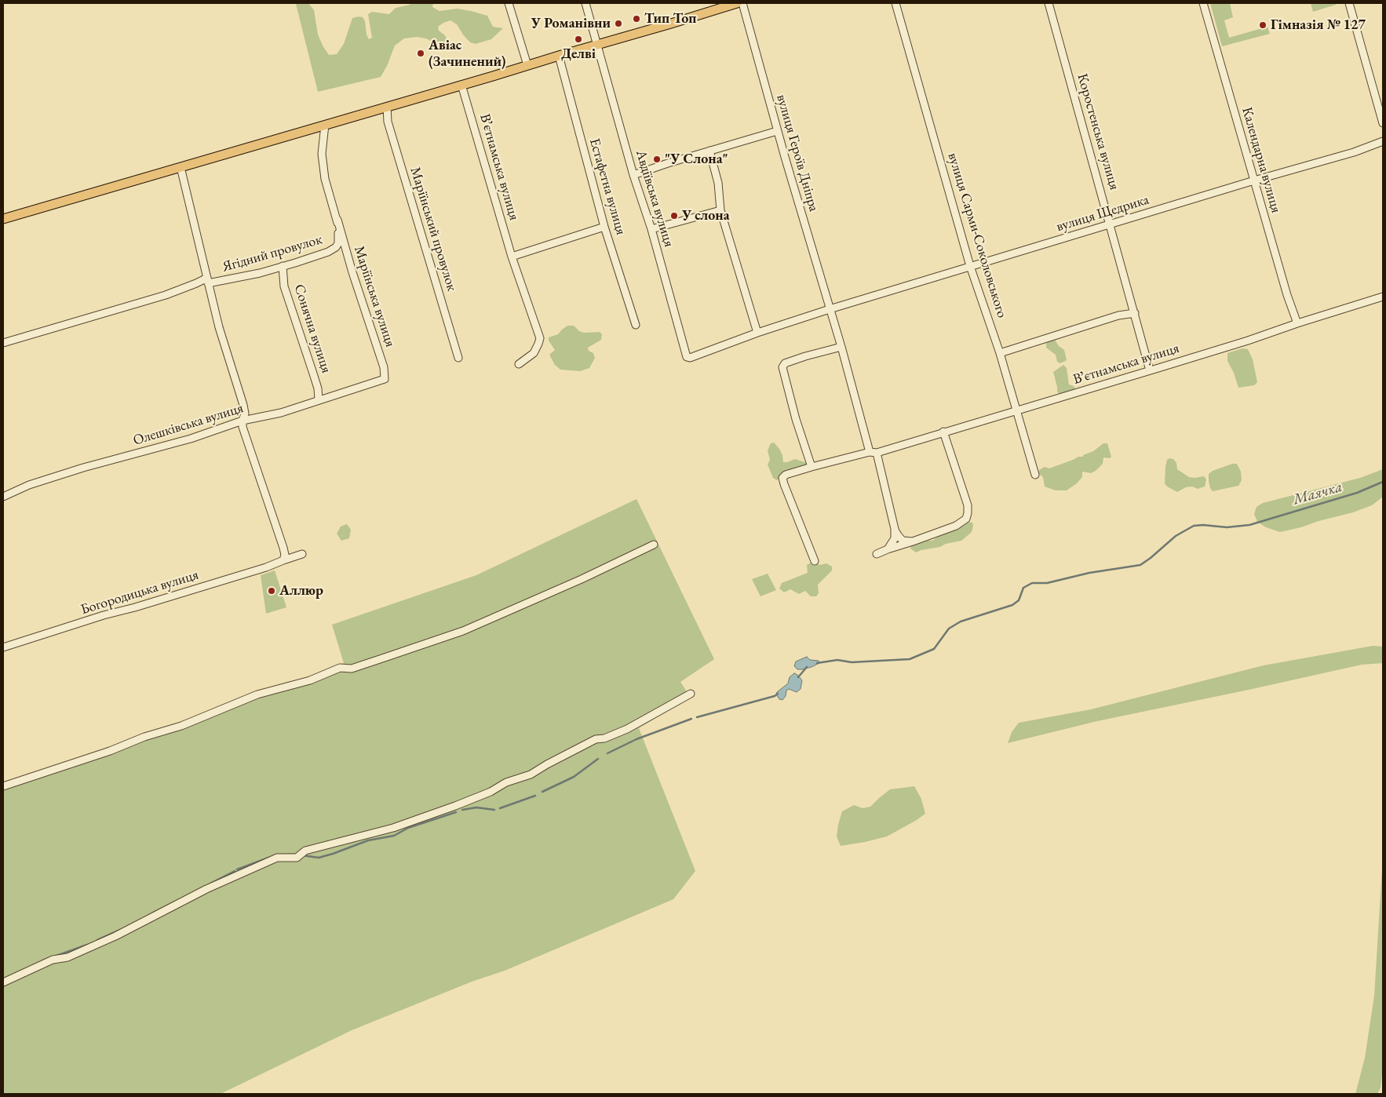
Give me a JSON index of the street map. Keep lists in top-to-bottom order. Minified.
{"streets":{"street":["Коростенська вулиця","вулиця Героїв Дніпра","Календарна вулиця","Вʼєтнамська вулиця","Естафетна вулиця","Авдіївська вулиця","вулиця Щедрика","Маріїнський провулок","вулиця Сарми-Соколовського","Ягідний провулок","Маріїнська вулиця","Сонячна вулиця","Олешківська вулиця","Богородицька вулиця"]},"crossings":[["Коростенська вулиця","Вʼєтнамська вулиця"],["Коростенська вулиця","вулиця Щедрика"],["вулиця Героїв Дніпра","Вʼєтнамська вулиця"],["вулиця Героїв Дніпра","вулиця Щедрика"],["Календарна вулиця","Вʼєтнамська вулиця"],["Календарна вулиця","вулиця Щедрика"],["Вʼєтнамська вулиця","вулиця Сарми-Соколовського"],["вулиця Щедрика","вулиця Сарми-Соколовського"],["Ягідний провулок","Маріїнська вулиця"],["Ягідний провулок","Сонячна вулиця"],["Маріїнська вулиця","Олешківська вулиця"],["Сонячна вулиця","Олешківська вулиця"]],"water":["Маячка"],"places":["Тип Топ","У Романівни","Гімназія № 127","Делві","Авіас (Зачинений)","\"У Слона\"","У слона","Аллюр"]}
